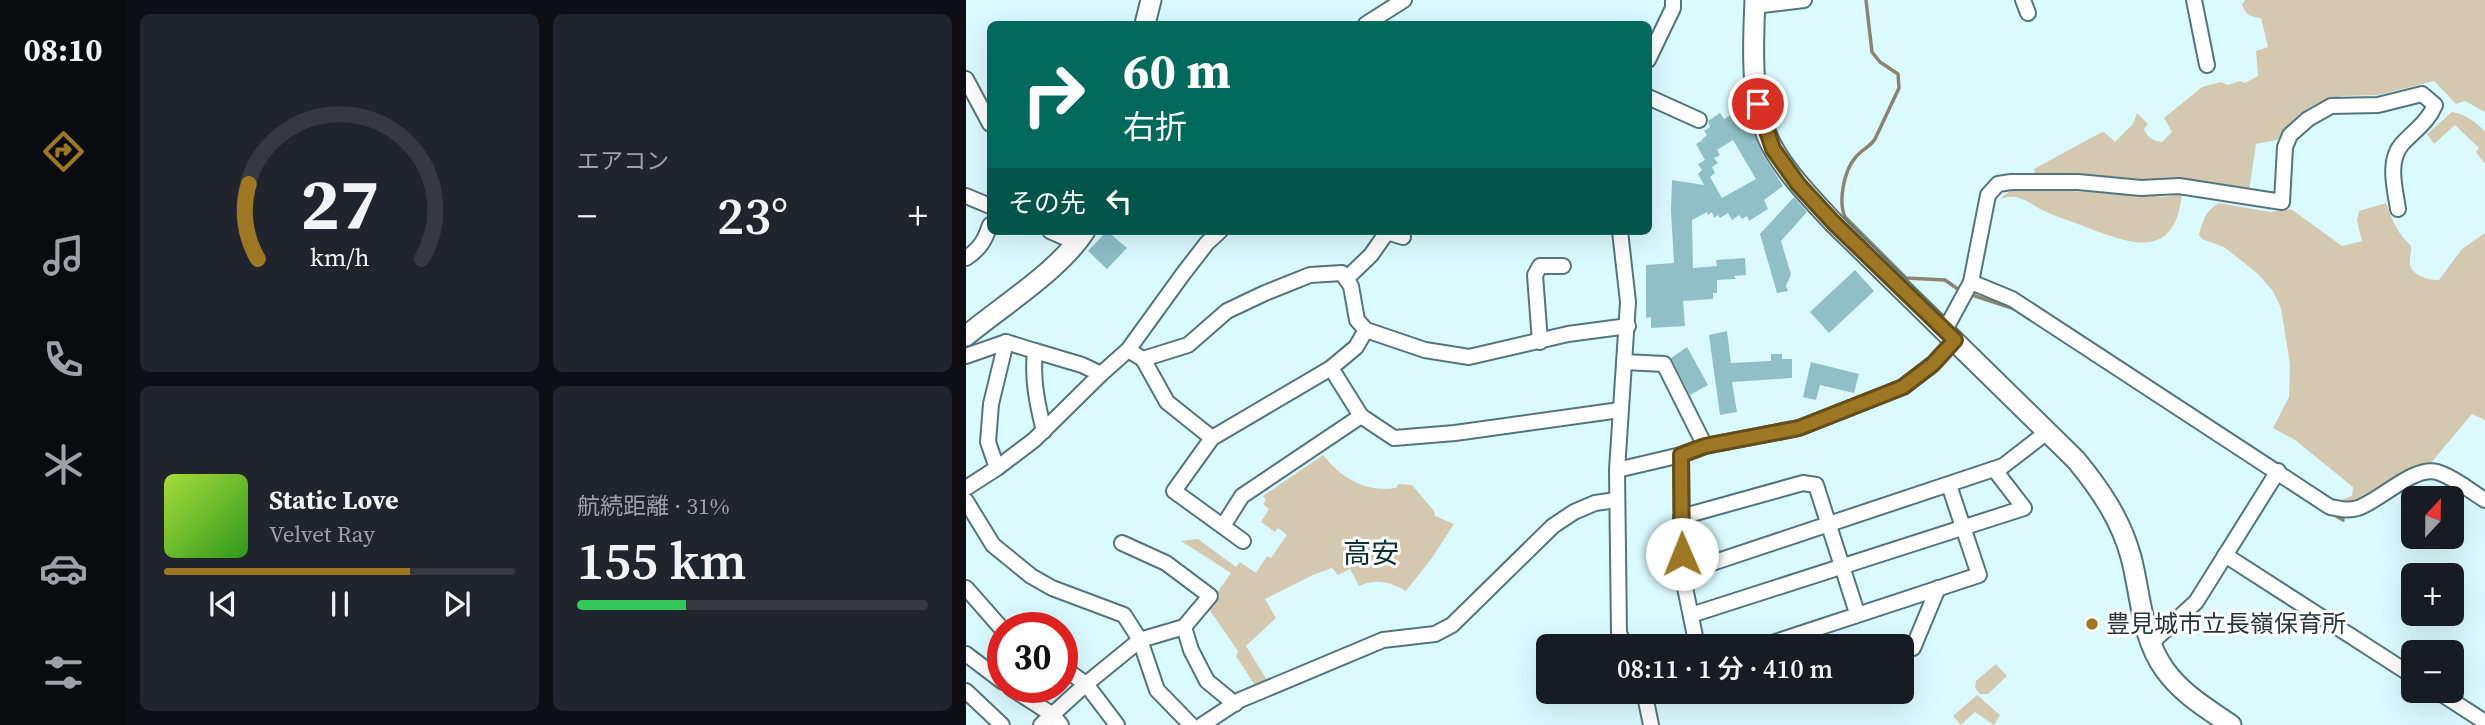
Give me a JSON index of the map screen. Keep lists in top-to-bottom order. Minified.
{"districts":["高安"],"places":["豊見城市立長嶺保育所"],"north":"top","page":{"tabs":"08:10","tile":["エアコン",["航続距離 · 31%","155 km"]],"turn":["60 m","右折"],"then":"その先","heat":["−","23°","+"],"song":["Static Love","Velvet Ray"],"map_buttons":["+","−"],"limit":"30","trip":"08:11 · 1 分 · 410 m","gauge":["27","km/h"]}}
